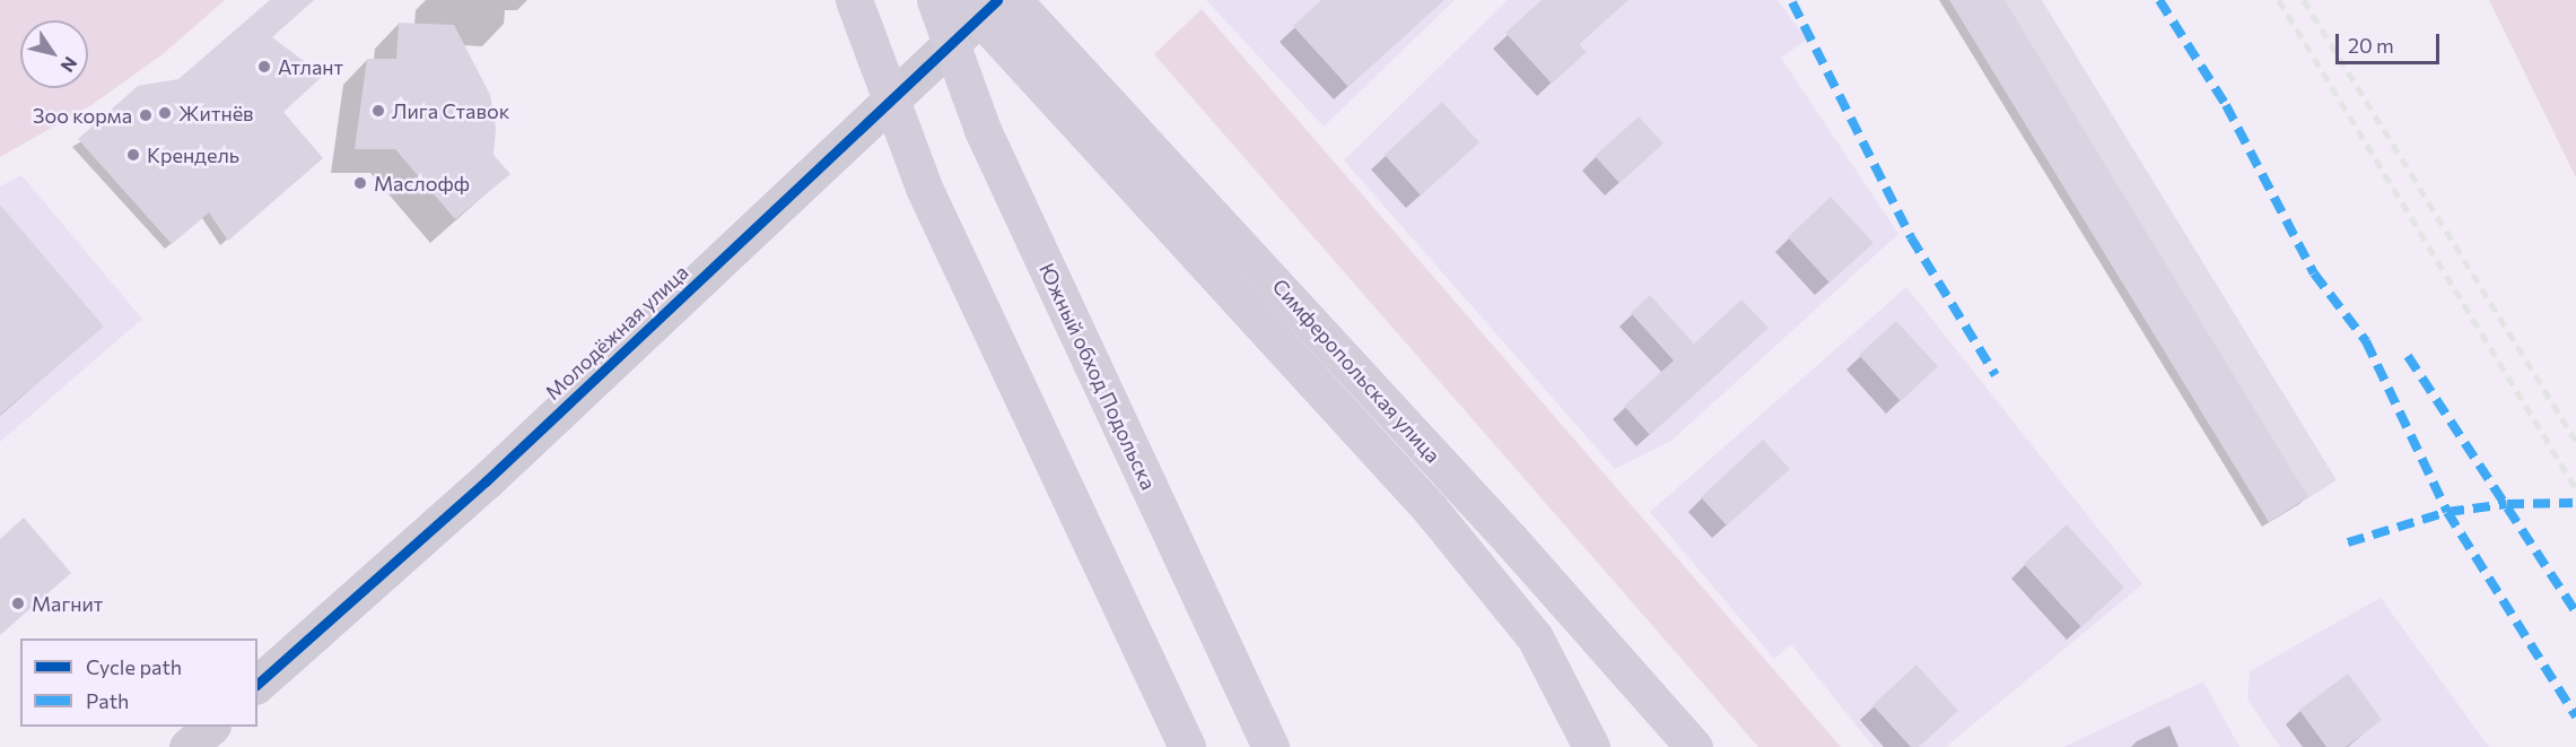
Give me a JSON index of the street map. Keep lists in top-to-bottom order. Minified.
{"streets":{"main road":["Симферопольская улица","Южный обход Подольска"],"street":["Молодёжная улица"]},"crossings":[["Молодёжная улица","Симферопольская улица"]],"places":["Атлант","Лига Ставок","Житнёв","Зоо корма","Крендель","Маслофф","Магнит"],"legend":["Cycle path","Path"],"scale_bar":"20 m","north":"bottom right"}
